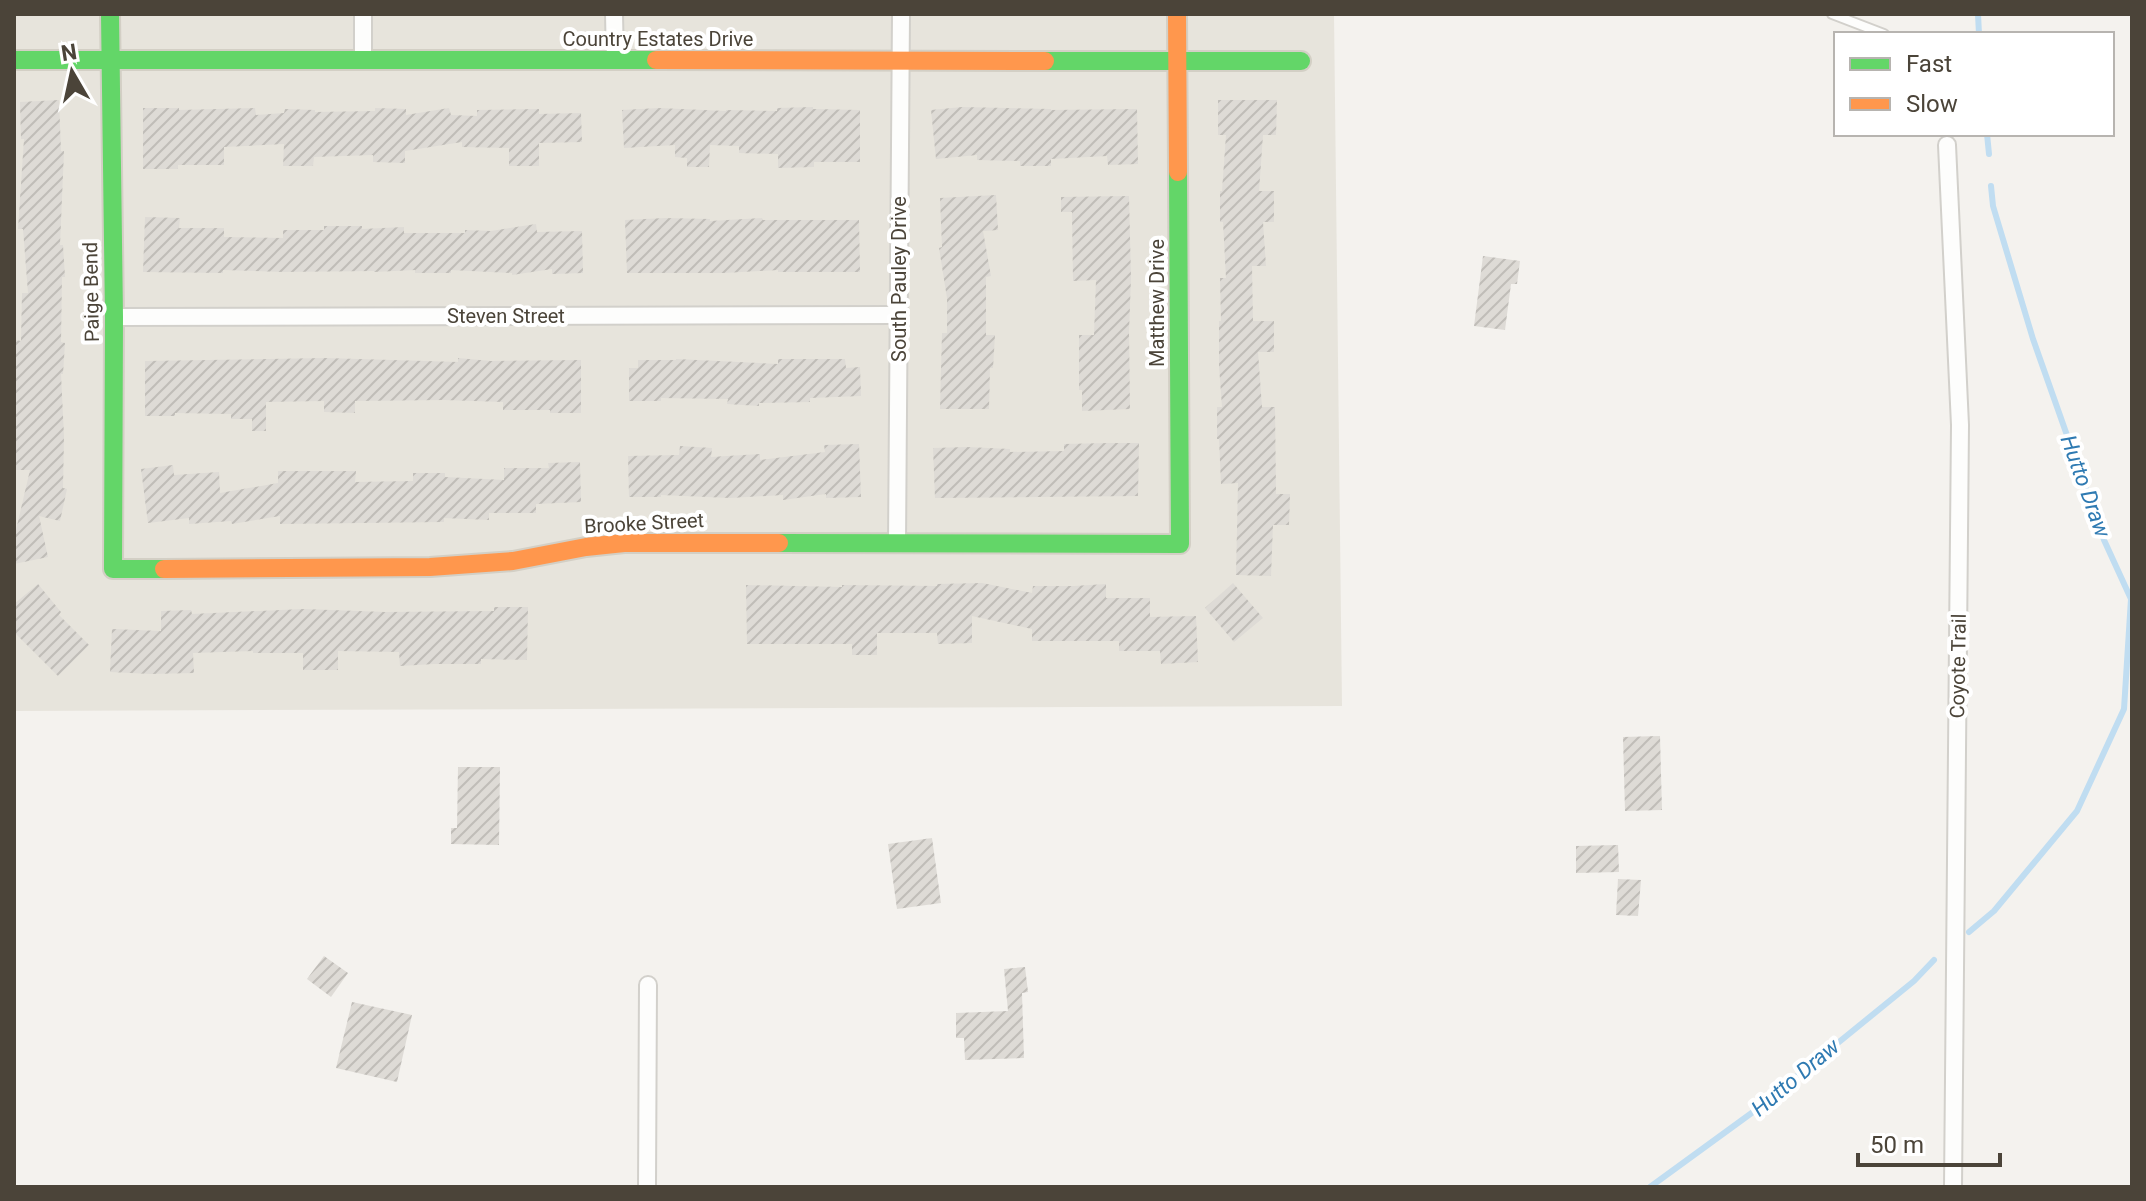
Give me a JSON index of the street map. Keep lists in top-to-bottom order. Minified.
{"streets":{"street":["Country Estates Drive","South Pauley Drive","Paige Bend","Matthew Drive","Steven Street","Brooke Street","Coyote Trail"]},"crossings":[["Country Estates Drive","South Pauley Drive"],["Country Estates Drive","Paige Bend"],["Country Estates Drive","Matthew Drive"],["South Pauley Drive","Steven Street"],["South Pauley Drive","Brooke Street"],["Paige Bend","Steven Street"],["Paige Bend","Brooke Street"],["Matthew Drive","Brooke Street"]],"water":["Hutto Draw"],"legend":["Fast","Slow"],"scale_bar":"50 m","north":"top"}
